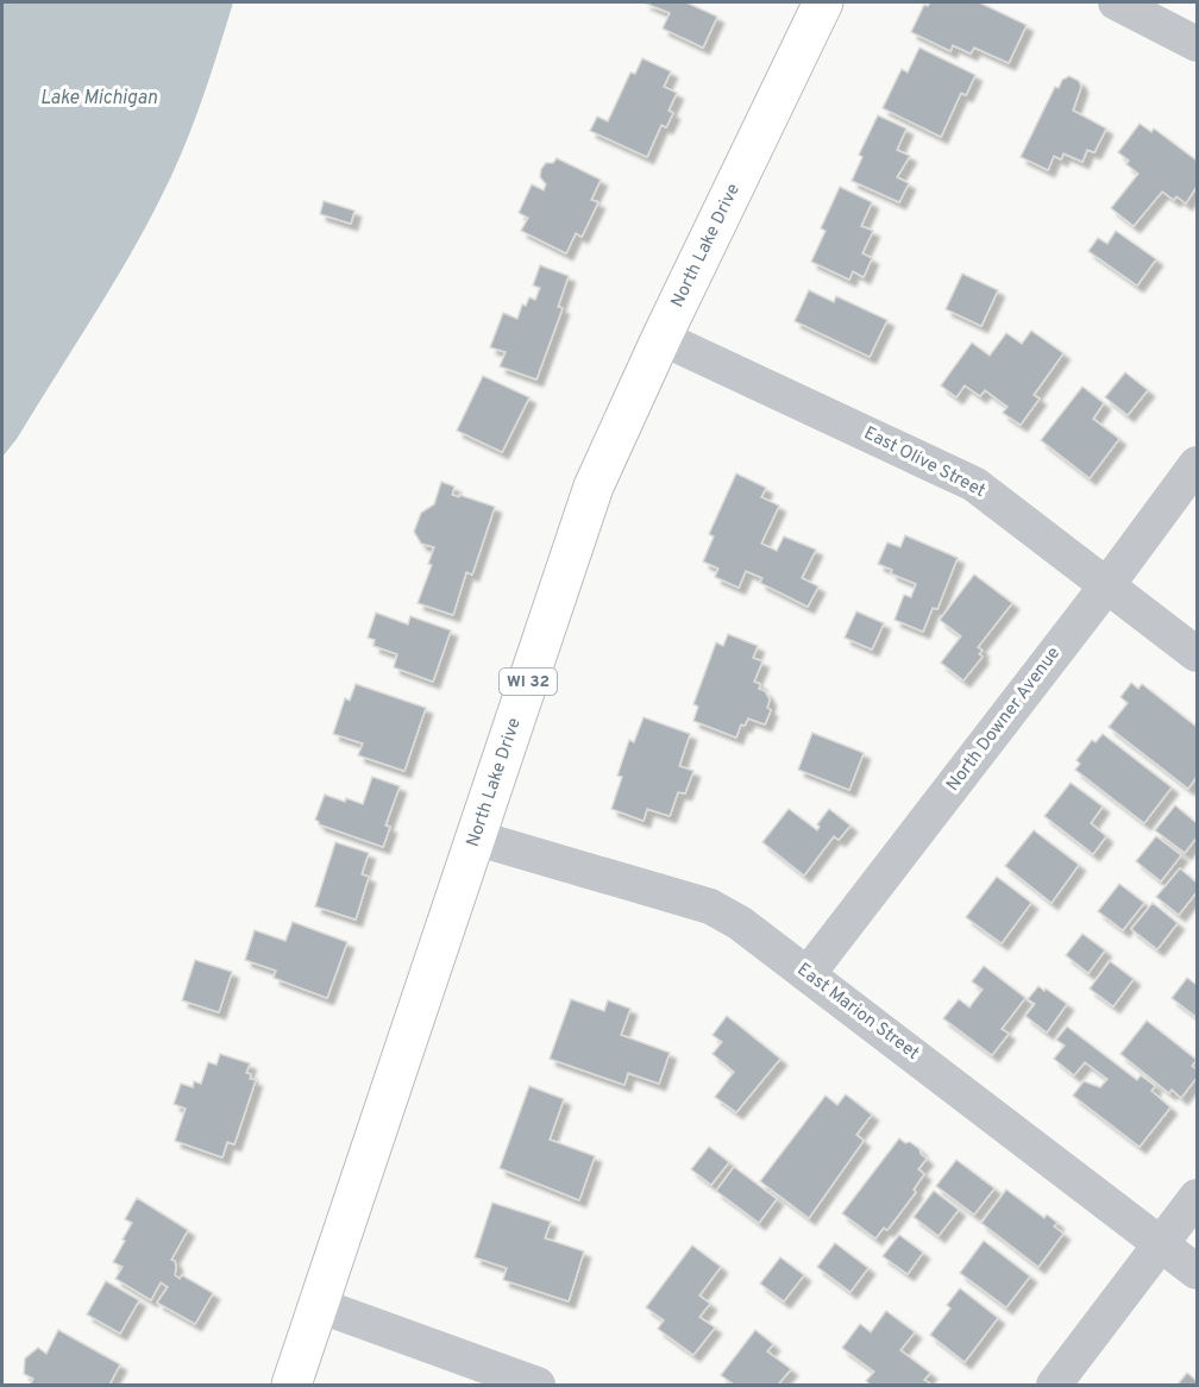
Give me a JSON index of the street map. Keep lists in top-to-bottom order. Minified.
{"streets":{"main road":["North Lake Drive","WI 32"],"street":["East Olive Street","North Downer Avenue","East Marion Street"]},"crossings":[["North Lake Drive","East Olive Street"],["North Lake Drive","East Marion Street"],["East Olive Street","North Downer Avenue"],["North Downer Avenue","East Marion Street"]],"water":["Lake Michigan"]}
